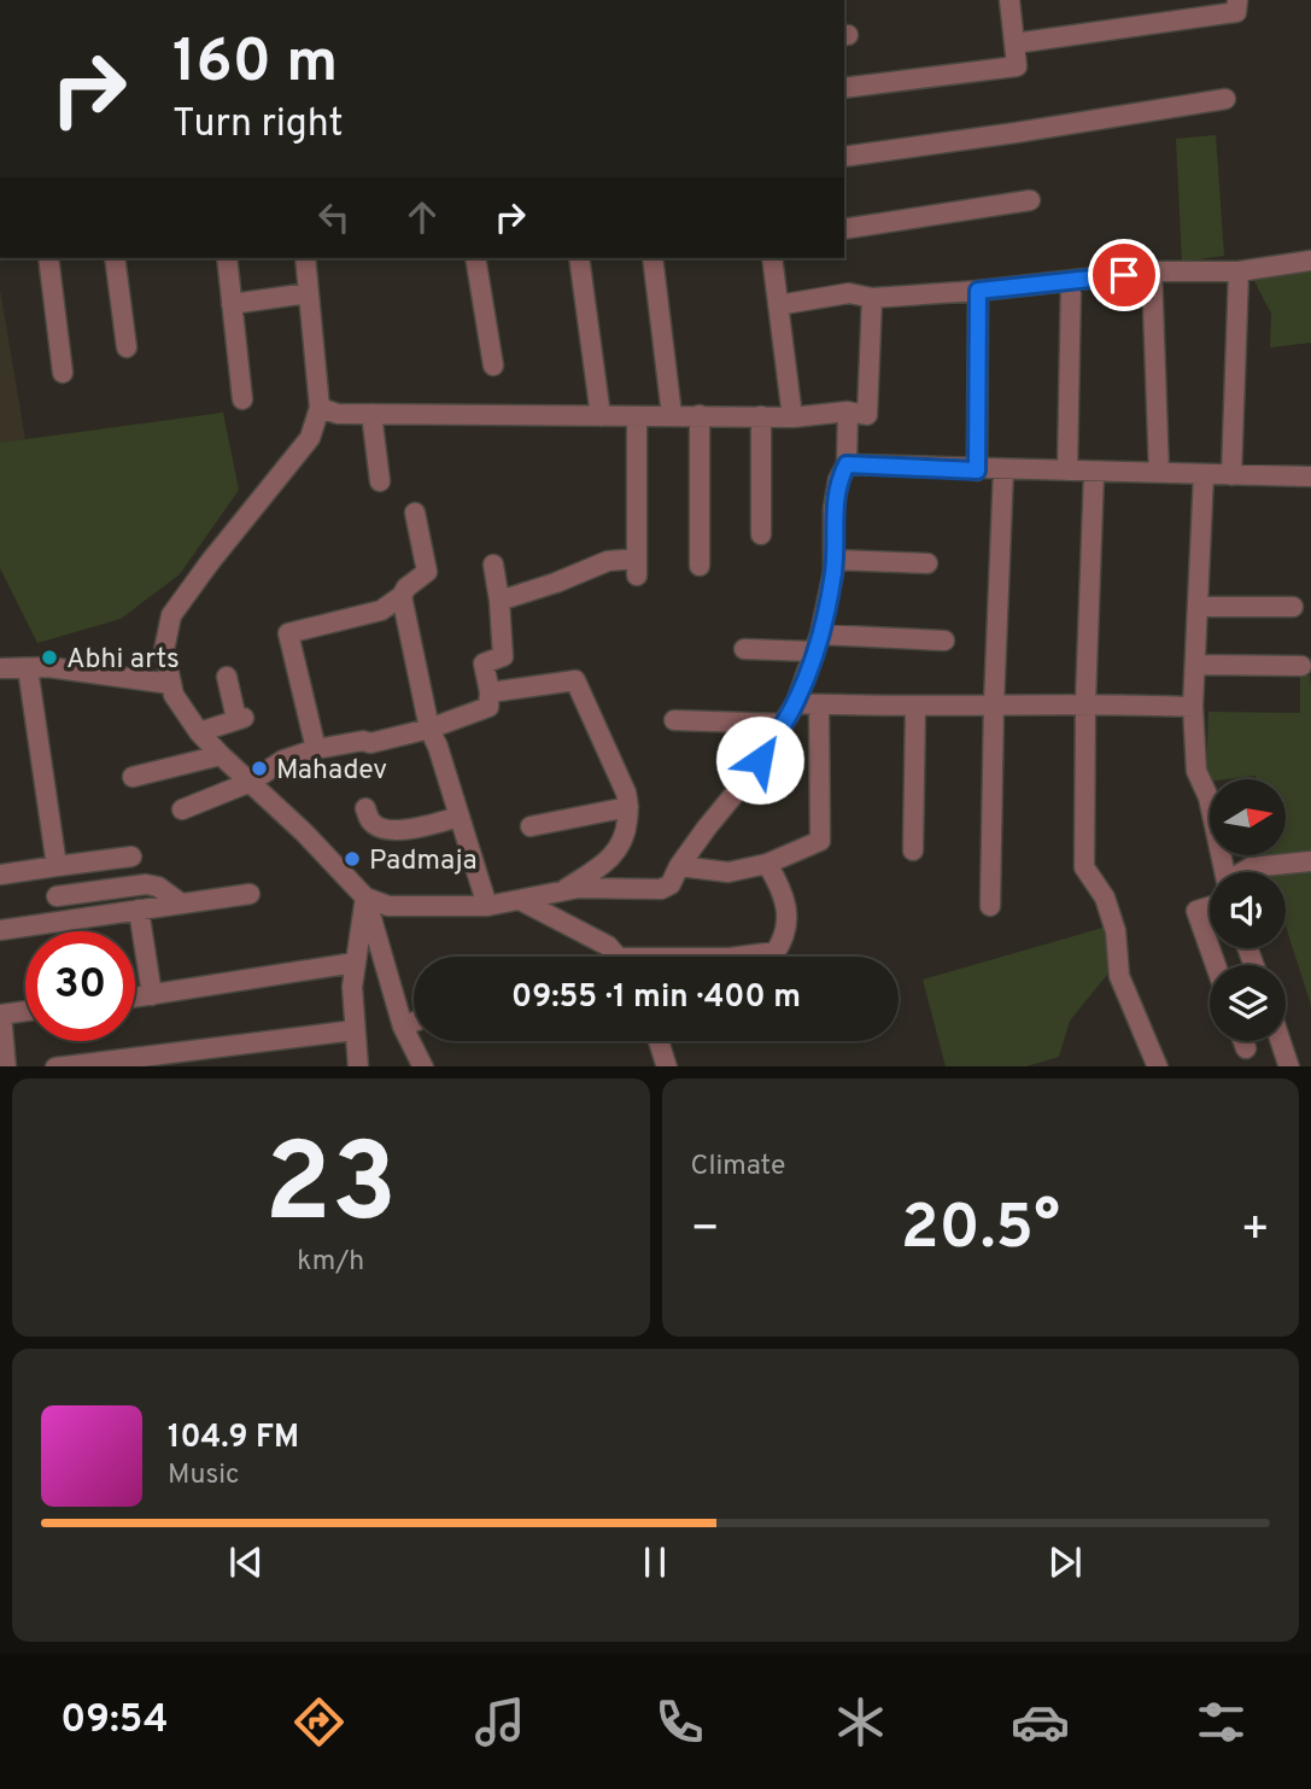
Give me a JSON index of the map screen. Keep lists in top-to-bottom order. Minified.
{"places":["Abhi arts","Mahadev","Padmaja"],"north":"right","page":{"turn":["160 m","Turn right"],"limit":"30","trip":"09:55 · 1 min · 400 m","tile":[["23","km/h"],"Climate"],"heat":["−","20.5°","+"],"song":["104.9 FM","Music"],"tabs":"09:54"}}
